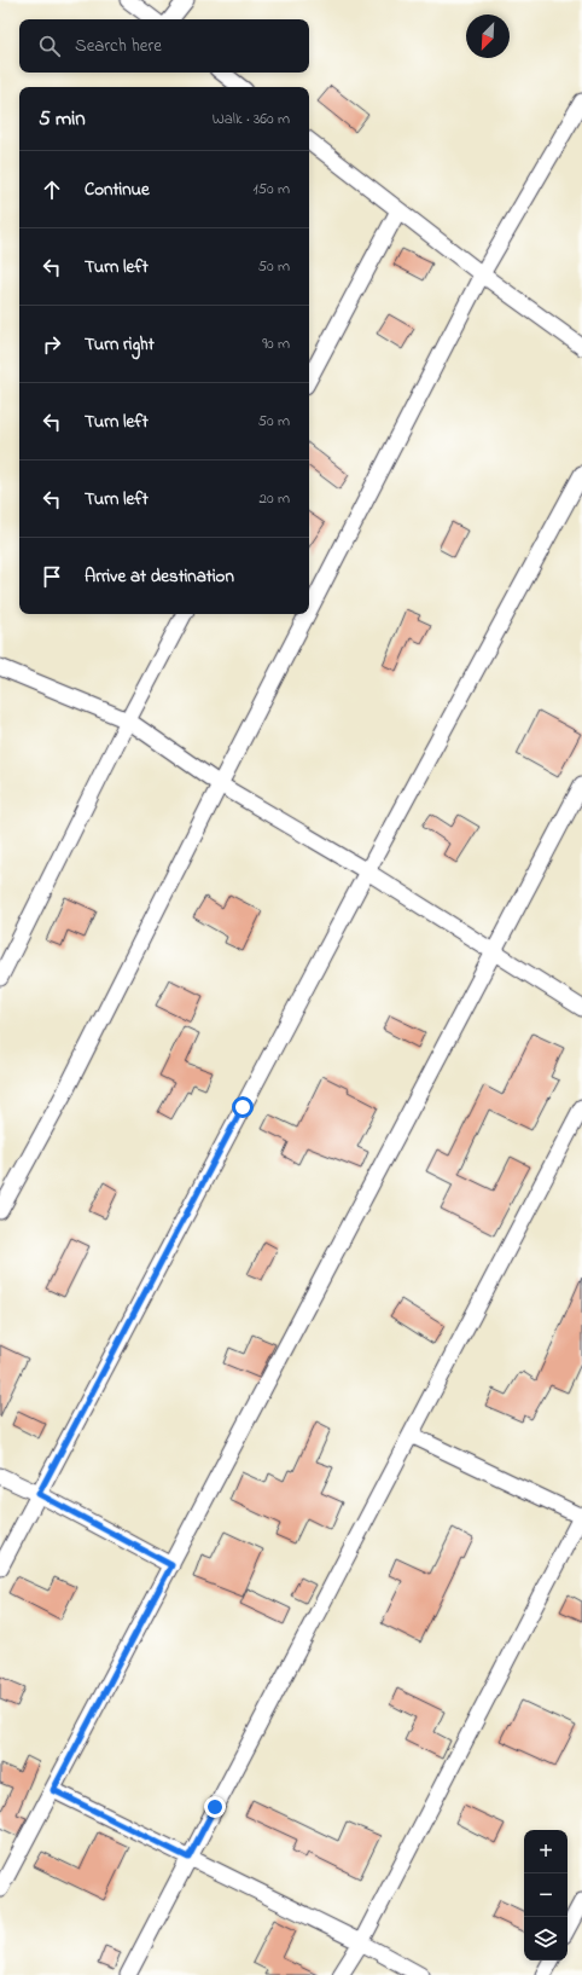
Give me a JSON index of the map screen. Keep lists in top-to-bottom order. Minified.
{"north":"bottom left","page":{"search":"Search here","heading":["5 min","Walk · 360 m"],"list":[["Continue","150 m"],["Turn left","50 m"],["Turn right","90 m"],["Turn left","50 m"],["Turn left","20 m"],"Arrive at destination"],"map_buttons":["+","−"]}}
